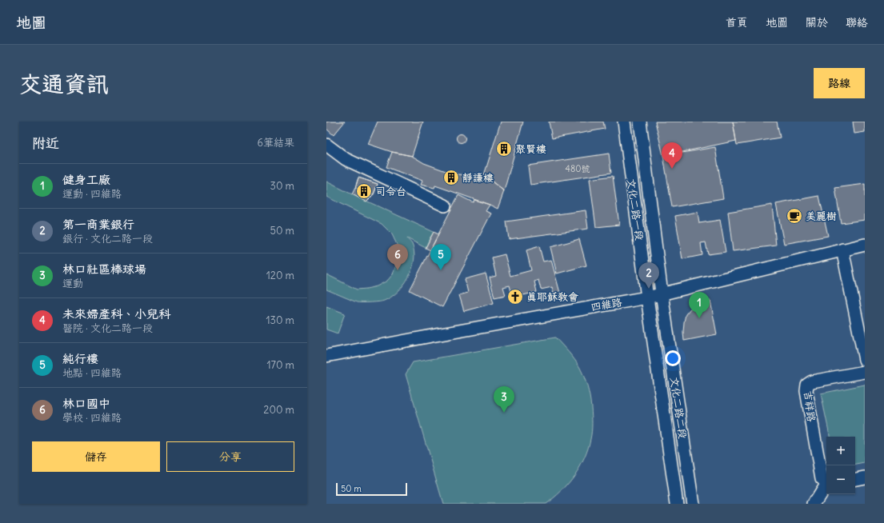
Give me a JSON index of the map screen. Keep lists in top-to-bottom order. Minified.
{"streets":{"street":["文化二路一段","四維路","吉祥路","文化二路二段"]},"crossings":[["文化二路一段","四維路"],["文化二路一段","文化二路二段"],["四維路","文化二路二段"]],"places":{"building":["聚賢樓","靜謙樓","司令台"],"cafe":["美麗樹"],"church":["真耶穌教會"]},"house_numbers":["480號"],"scale_bar":"50 m","page":{"header":"地圖","nav":["首頁","地圖","關於","聯絡"],"buttons":["路線",["儲存","分享"]],"title":"交通資訊","heading":["附近","6筆結果"],"pins":["4","5","6","2","1","3"],"list":[{"mark":"1","name":"健身工廠","note":"運動 · 四維路","value":"30 m"},{"mark":"2","name":"第一商業銀行","note":"銀行 · 文化二路一段","value":"50 m"},{"mark":"3","name":"林口社區棒球場","note":"運動","value":"120 m"},{"mark":"4","name":"未來婦產科、小兒科","note":"醫院 · 文化二路一段","value":"130 m"},{"mark":"5","name":"純行樓","note":"地點 · 四維路","value":"170 m"},{"mark":"6","name":"林口國中","note":"學校 · 四維路","value":"200 m"}],"map_buttons":["+","−"],"scale":"50 m"}}
